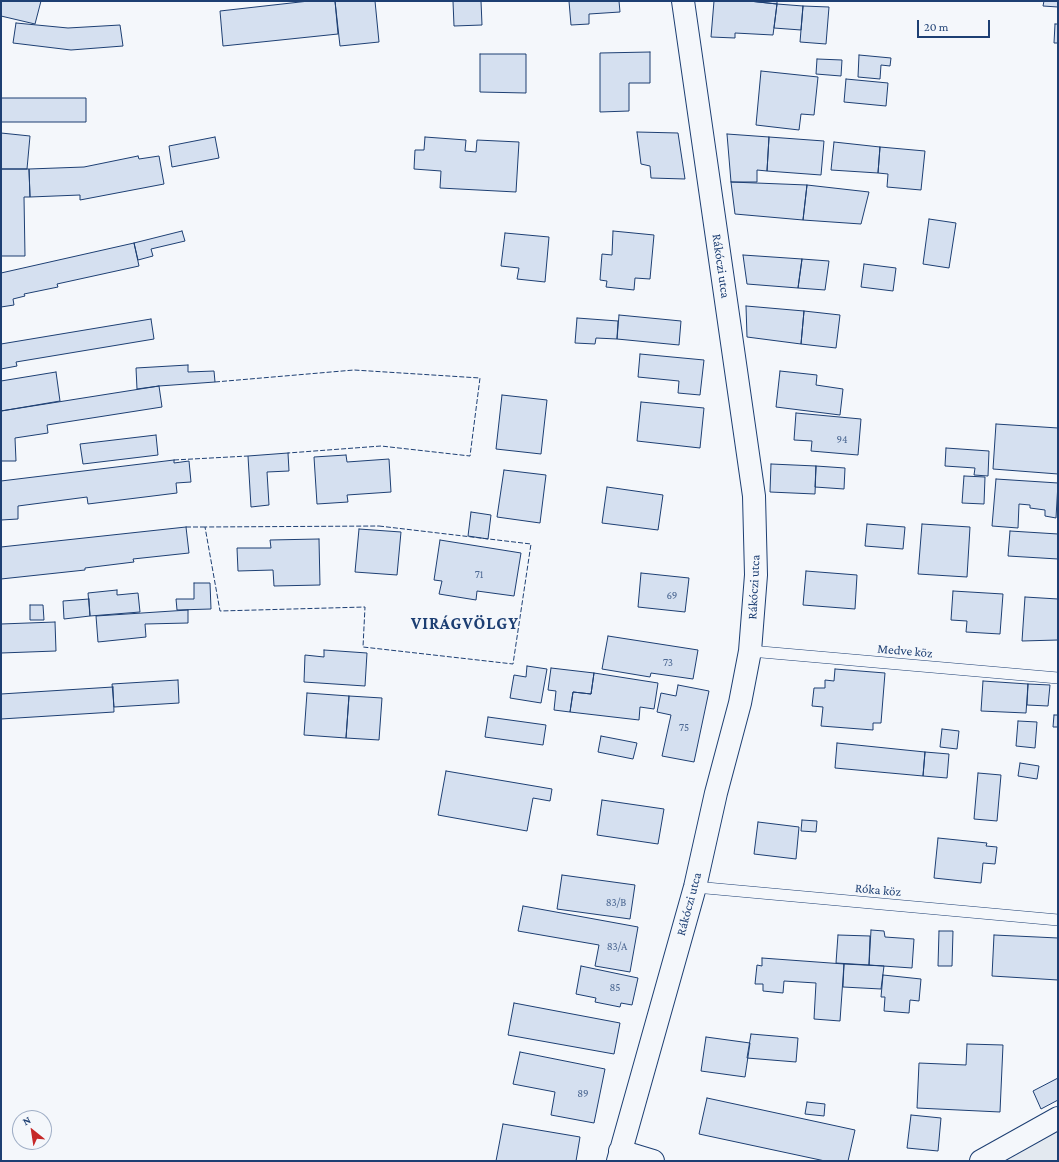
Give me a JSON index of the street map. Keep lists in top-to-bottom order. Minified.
{"streets":{"street":["Rákóczi utca"],"lane":["Medve köz","Róka köz"]},"crossings":[["Rákóczi utca","Medve köz"],["Rákóczi utca","Róka köz"]],"districts":["VIRÁGVÖLGY"],"house_numbers":["94","71","69","73","75","83/B","83/A","85","89"],"scale_bar":"20 m","north":"top left"}
